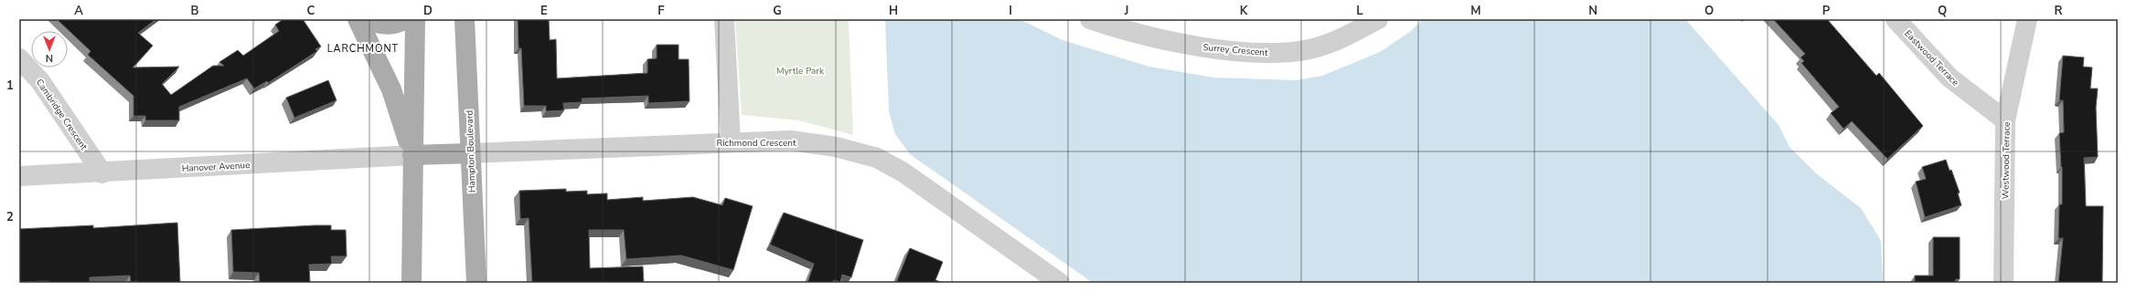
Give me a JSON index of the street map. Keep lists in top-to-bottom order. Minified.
{"streets":{"main road":["Richmond Crescent","Hampton Boulevard"],"street":["Surrey Crescent","Eastwood Terrace","Cambridge Crescent","Westwood Terrace","Hanover Avenue"]},"crossings":[["Eastwood Terrace","Westwood Terrace"],["Cambridge Crescent","Hanover Avenue"],["Richmond Crescent","Hampton Boulevard"],["Richmond Crescent","Hanover Avenue"]],"districts":["LARCHMONT"],"parks":["Myrtle Park"],"north":"bottom","grid":{"columns":["A","B","C","D","E","F","G","H","I","J","K","L","M","N","O","P","Q","R"],"rows":["1","2"]}}
